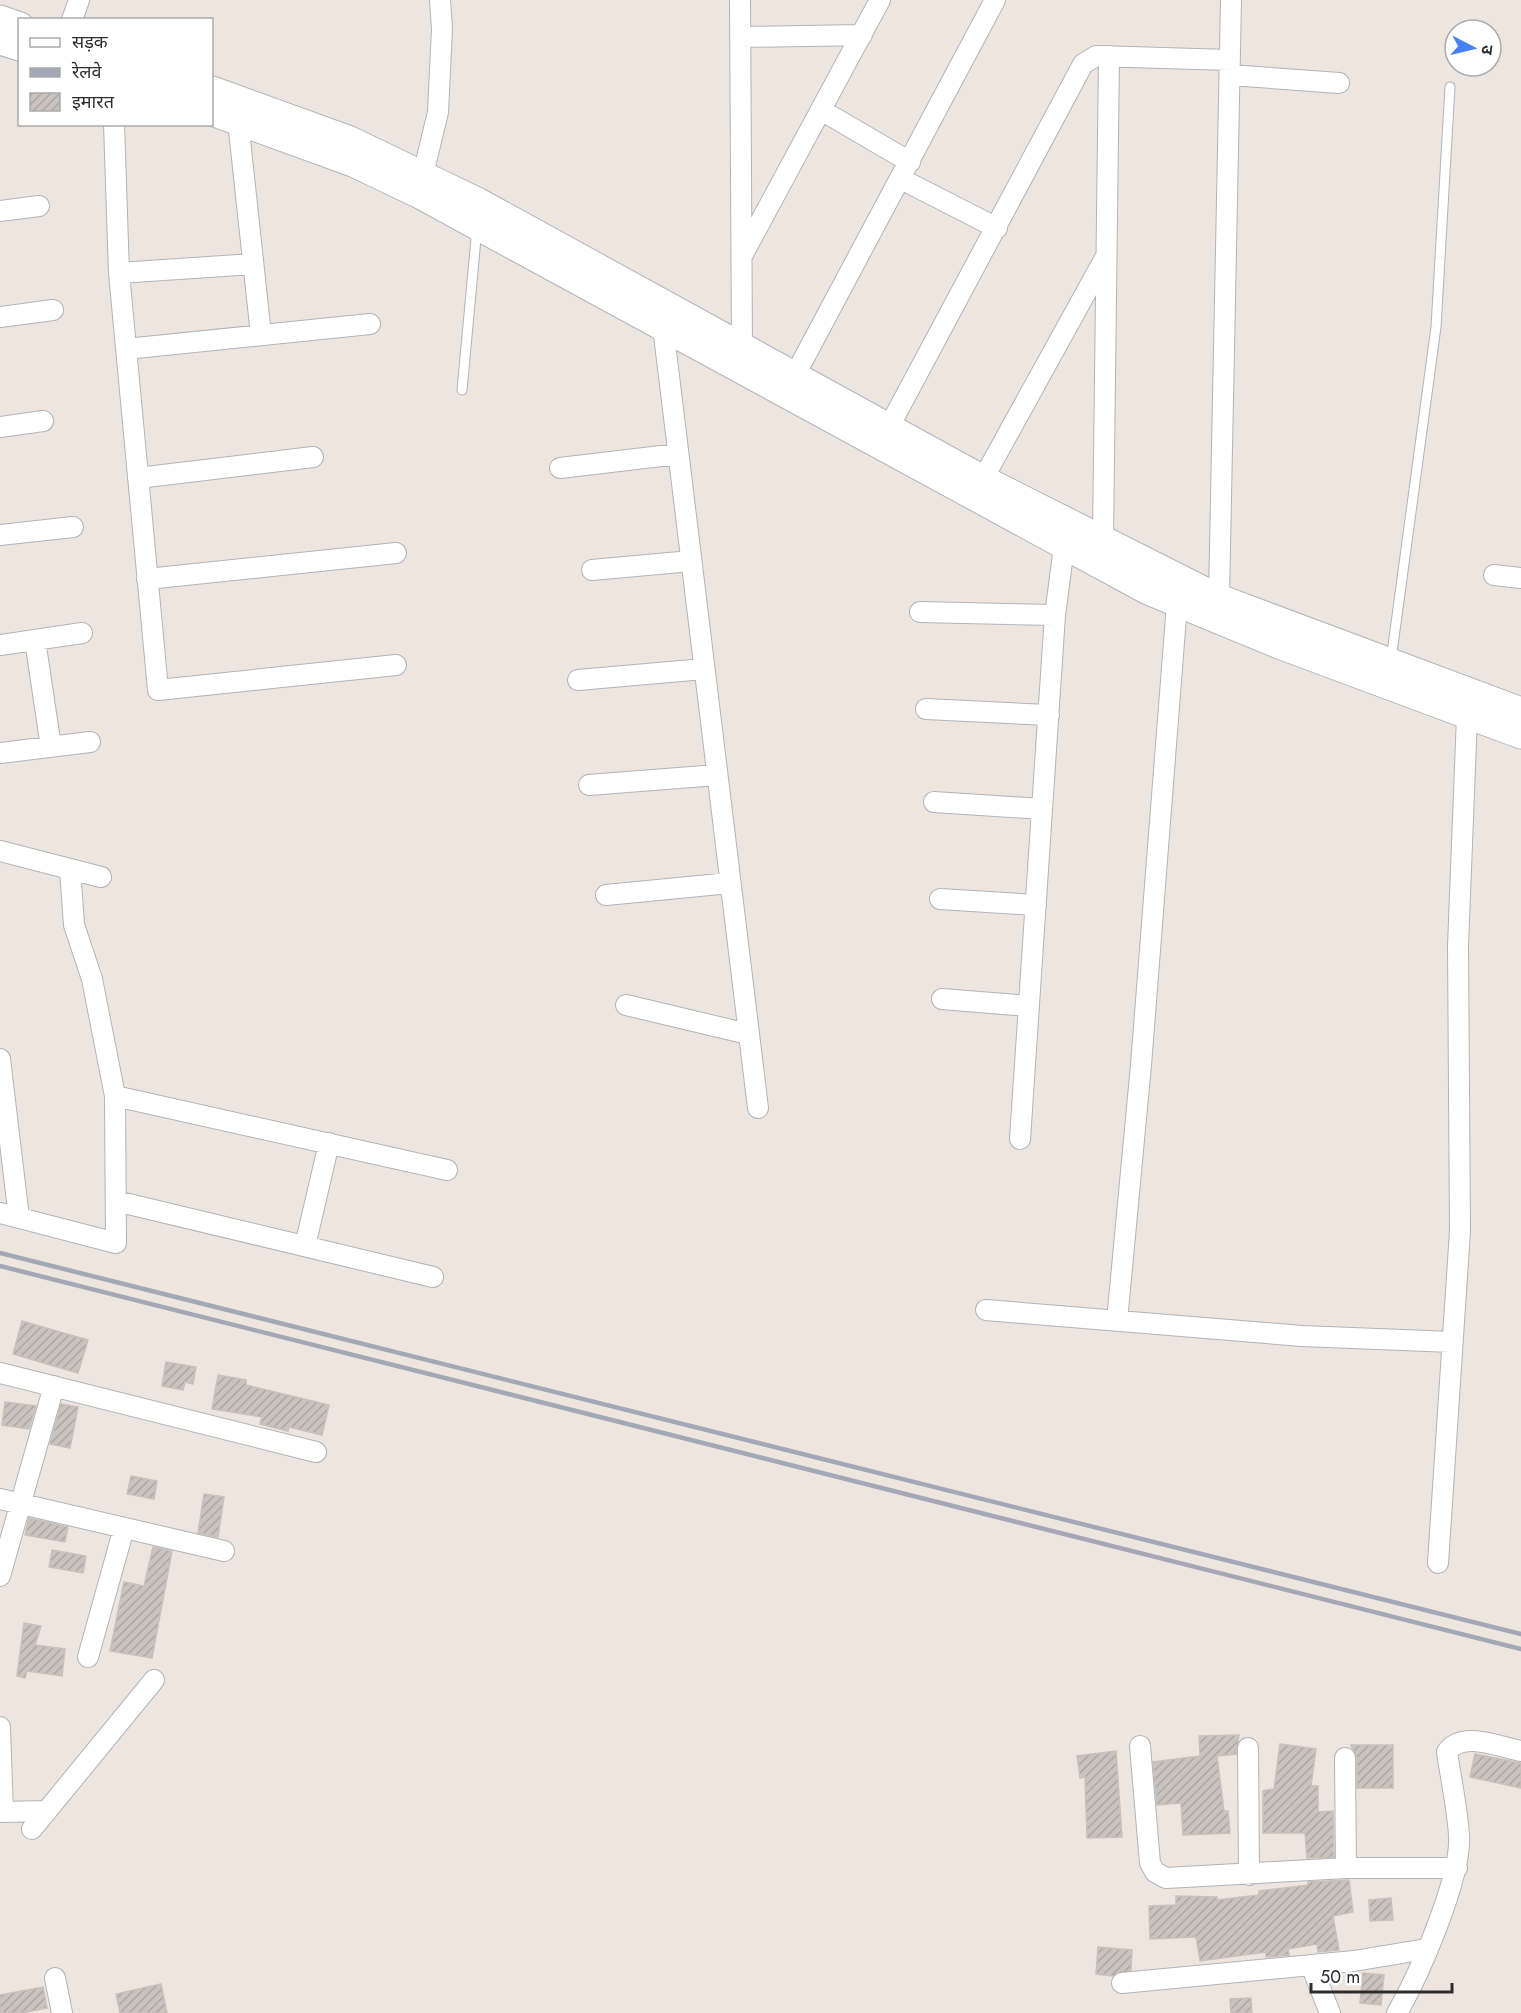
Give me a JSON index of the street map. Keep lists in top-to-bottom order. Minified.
{"legend":["सड़क","रेलवे","इमारत"],"scale_bar":"50 m","north":"right"}
